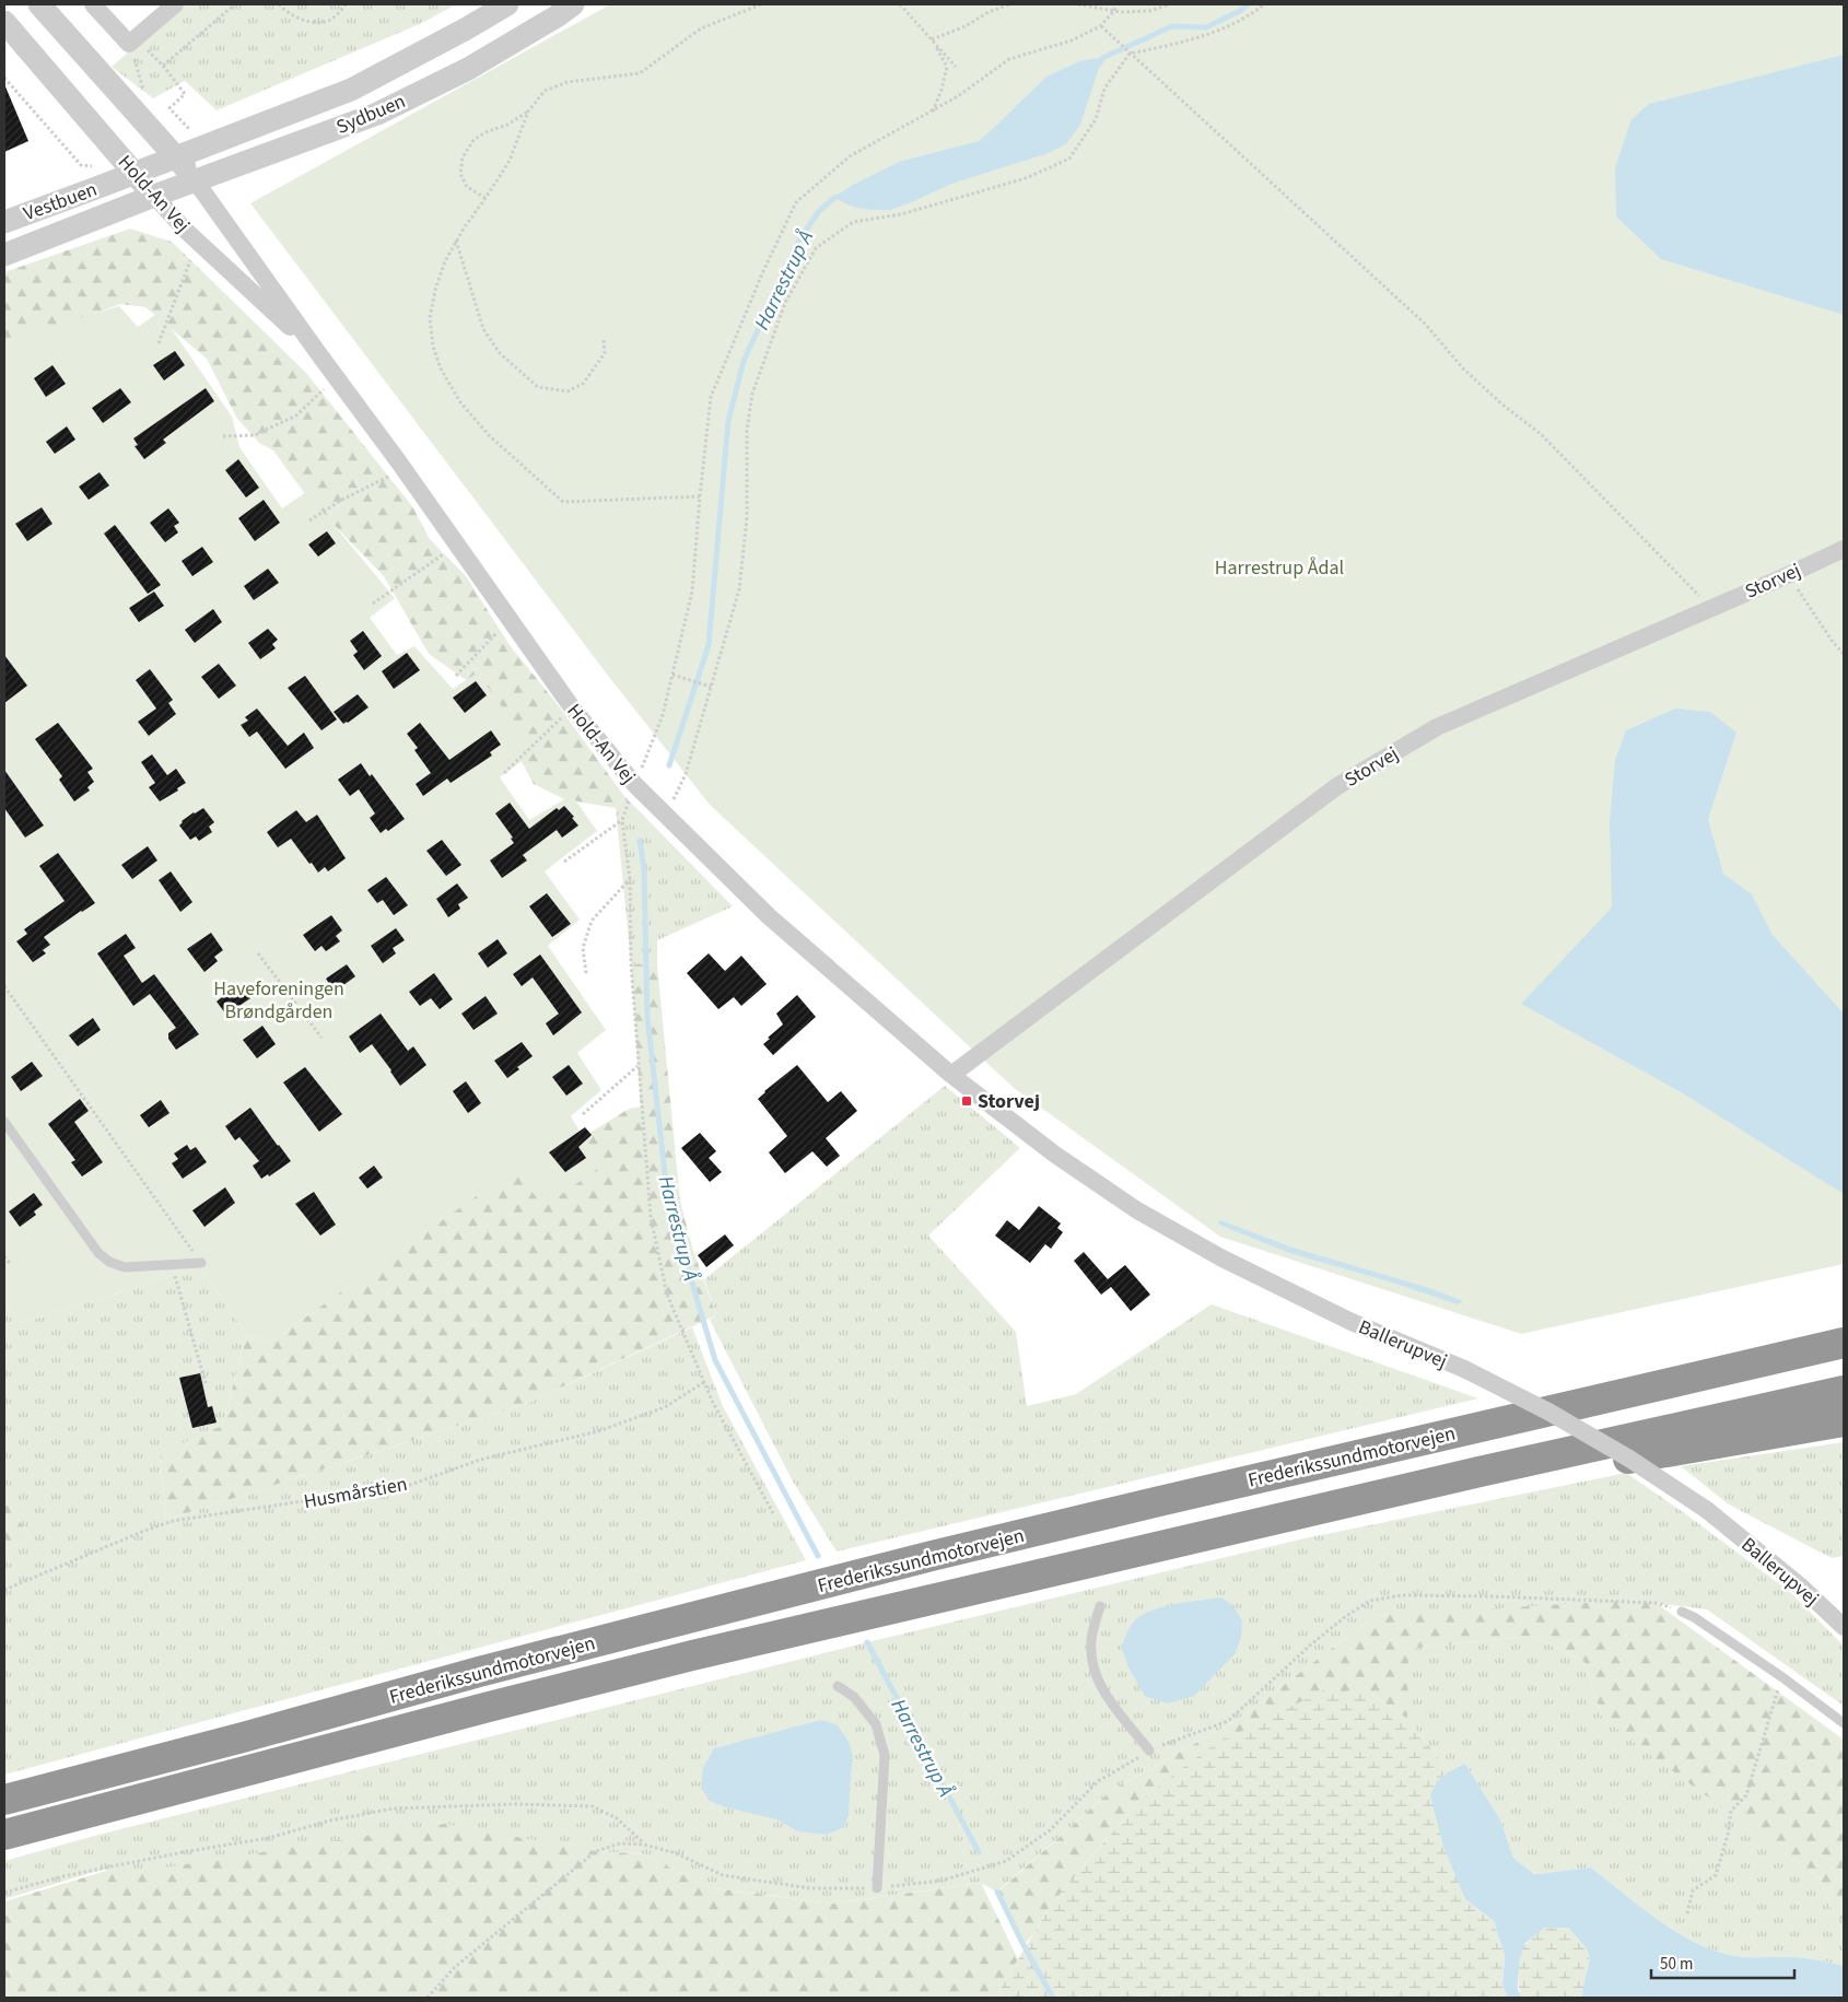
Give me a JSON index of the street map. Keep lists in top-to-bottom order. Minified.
{"streets":{"highway":["Frederikssundmotorvejen"],"street":["Sydbuen","Hold-An Vej","Vestbuen","Storvej","Ballerupvej"],"path":["Husmårstien"]},"crossings":[["Sydbuen","Hold-An Vej"],["Sydbuen","Vestbuen"],["Hold-An Vej","Vestbuen"],["Hold-An Vej","Storvej"],["Hold-An Vej","Ballerupvej"],["Storvej","Ballerupvej"]],"water":["Harrestrup Å"],"parks":["Harrestrup Ådal","Haveforeningen Brøndgården"],"places":{"transit":["Storvej"]},"scale_bar":"50 m"}
